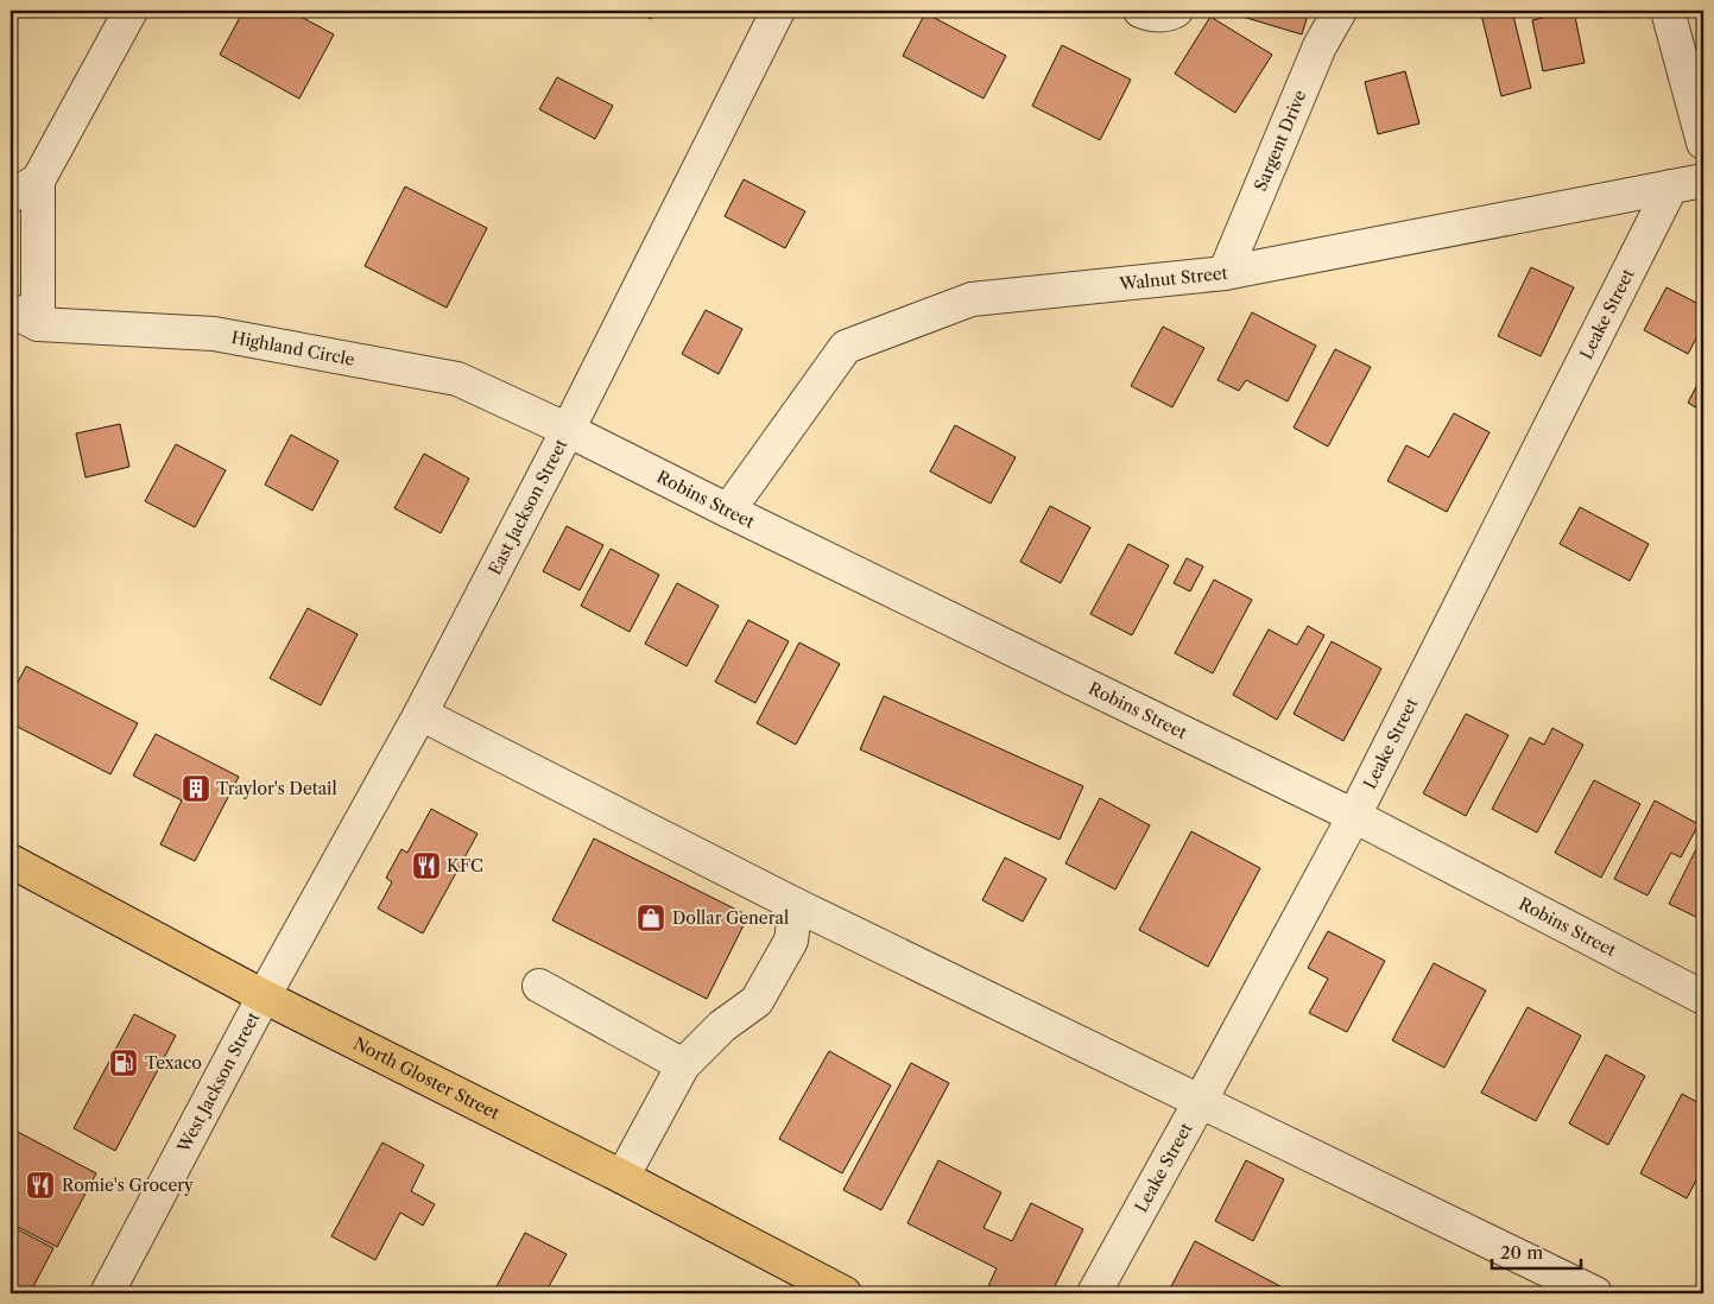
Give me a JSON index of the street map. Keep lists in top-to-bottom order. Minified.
{"streets":{"main road":["North Gloster Street"],"street":["Sargent Drive","Walnut Street","Leake Street","Highland Circle","Robins Street","East Jackson Street","West Jackson Street"]},"crossings":[["Sargent Drive","Walnut Street"],["Walnut Street","Leake Street"],["Walnut Street","Robins Street"],["Leake Street","Robins Street"],["Highland Circle","Robins Street"],["Highland Circle","East Jackson Street"],["Robins Street","East Jackson Street"],["East Jackson Street","North Gloster Street"],["East Jackson Street","West Jackson Street"],["North Gloster Street","West Jackson Street"]],"places":{"building":["Traylor's Detail"],"restaurant":["KFC","Romie's Grocery"],"shop":["Dollar General"],"fuel station":["Texaco"]},"scale_bar":"20 m"}
